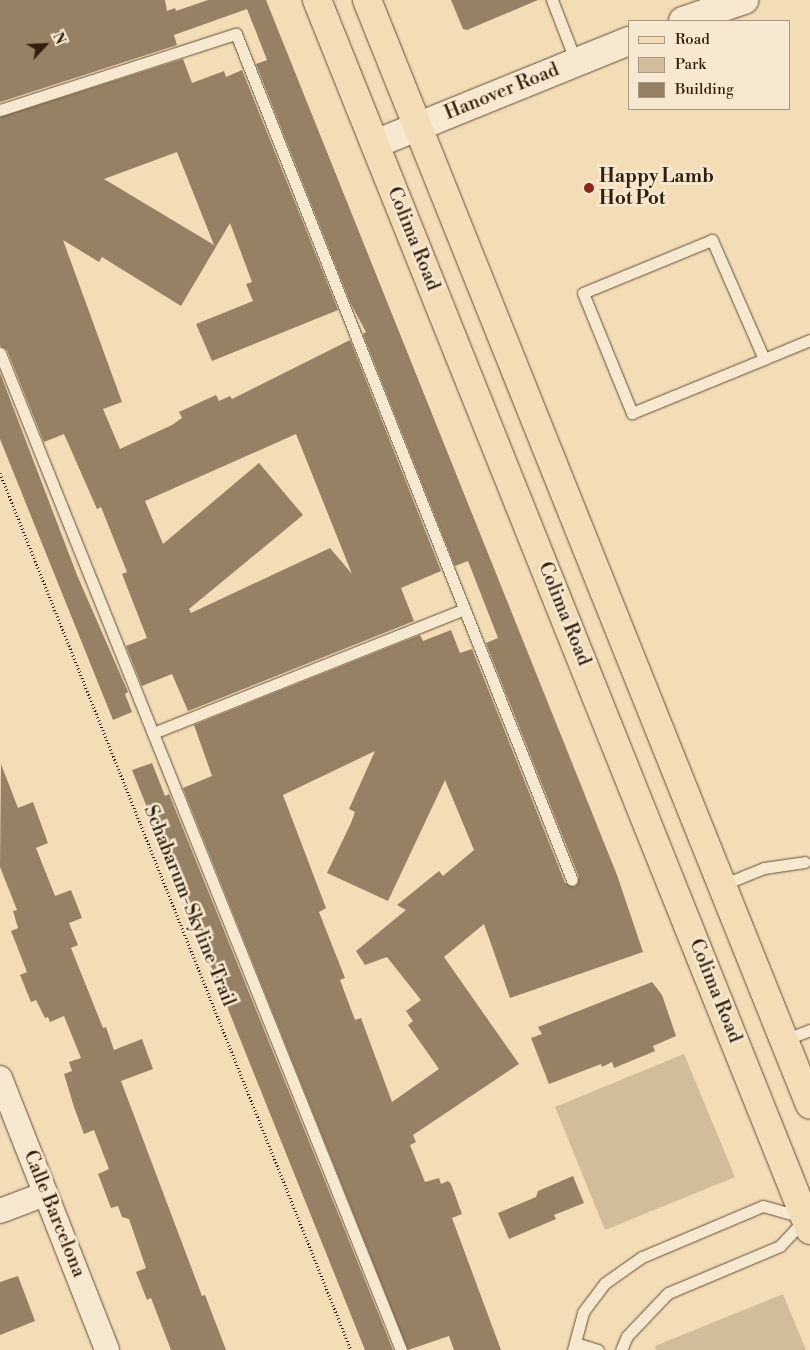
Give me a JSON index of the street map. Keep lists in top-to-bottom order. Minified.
{"streets":{"main road":["Colima Road"],"street":["Hanover Road","Calle Barcelona"],"path":["Schabarum-Skyline Trail"]},"crossings":[["Hanover Road","Colima Road"]],"places":["Happy Lamb Hot Pot"],"legend":["Road","Park","Building"],"north":"top right"}
